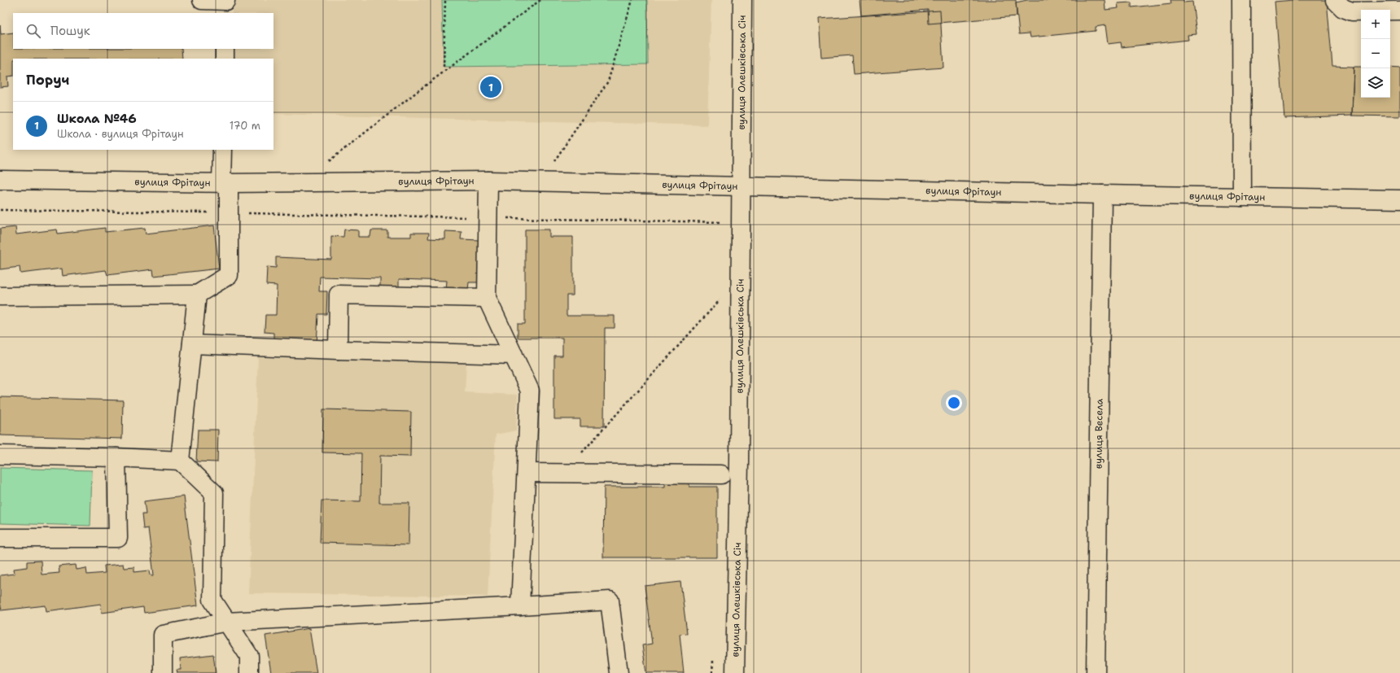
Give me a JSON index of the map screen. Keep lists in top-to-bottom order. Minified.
{"streets":{"street":["вулиця Олешківська Січ","вулиця Фрітаун","вулиця Весела"]},"crossings":[["вулиця Олешківська Січ","вулиця Фрітаун"],["вулиця Фрітаун","вулиця Весела"]],"page":{"map_buttons":["+","−"],"search":"Пошук","heading":"Поруч","pins":"1","list":[{"mark":"1","name":"Школа №46","note":"Школа · вулиця Фрітаун","value":"170 m"}]}}
